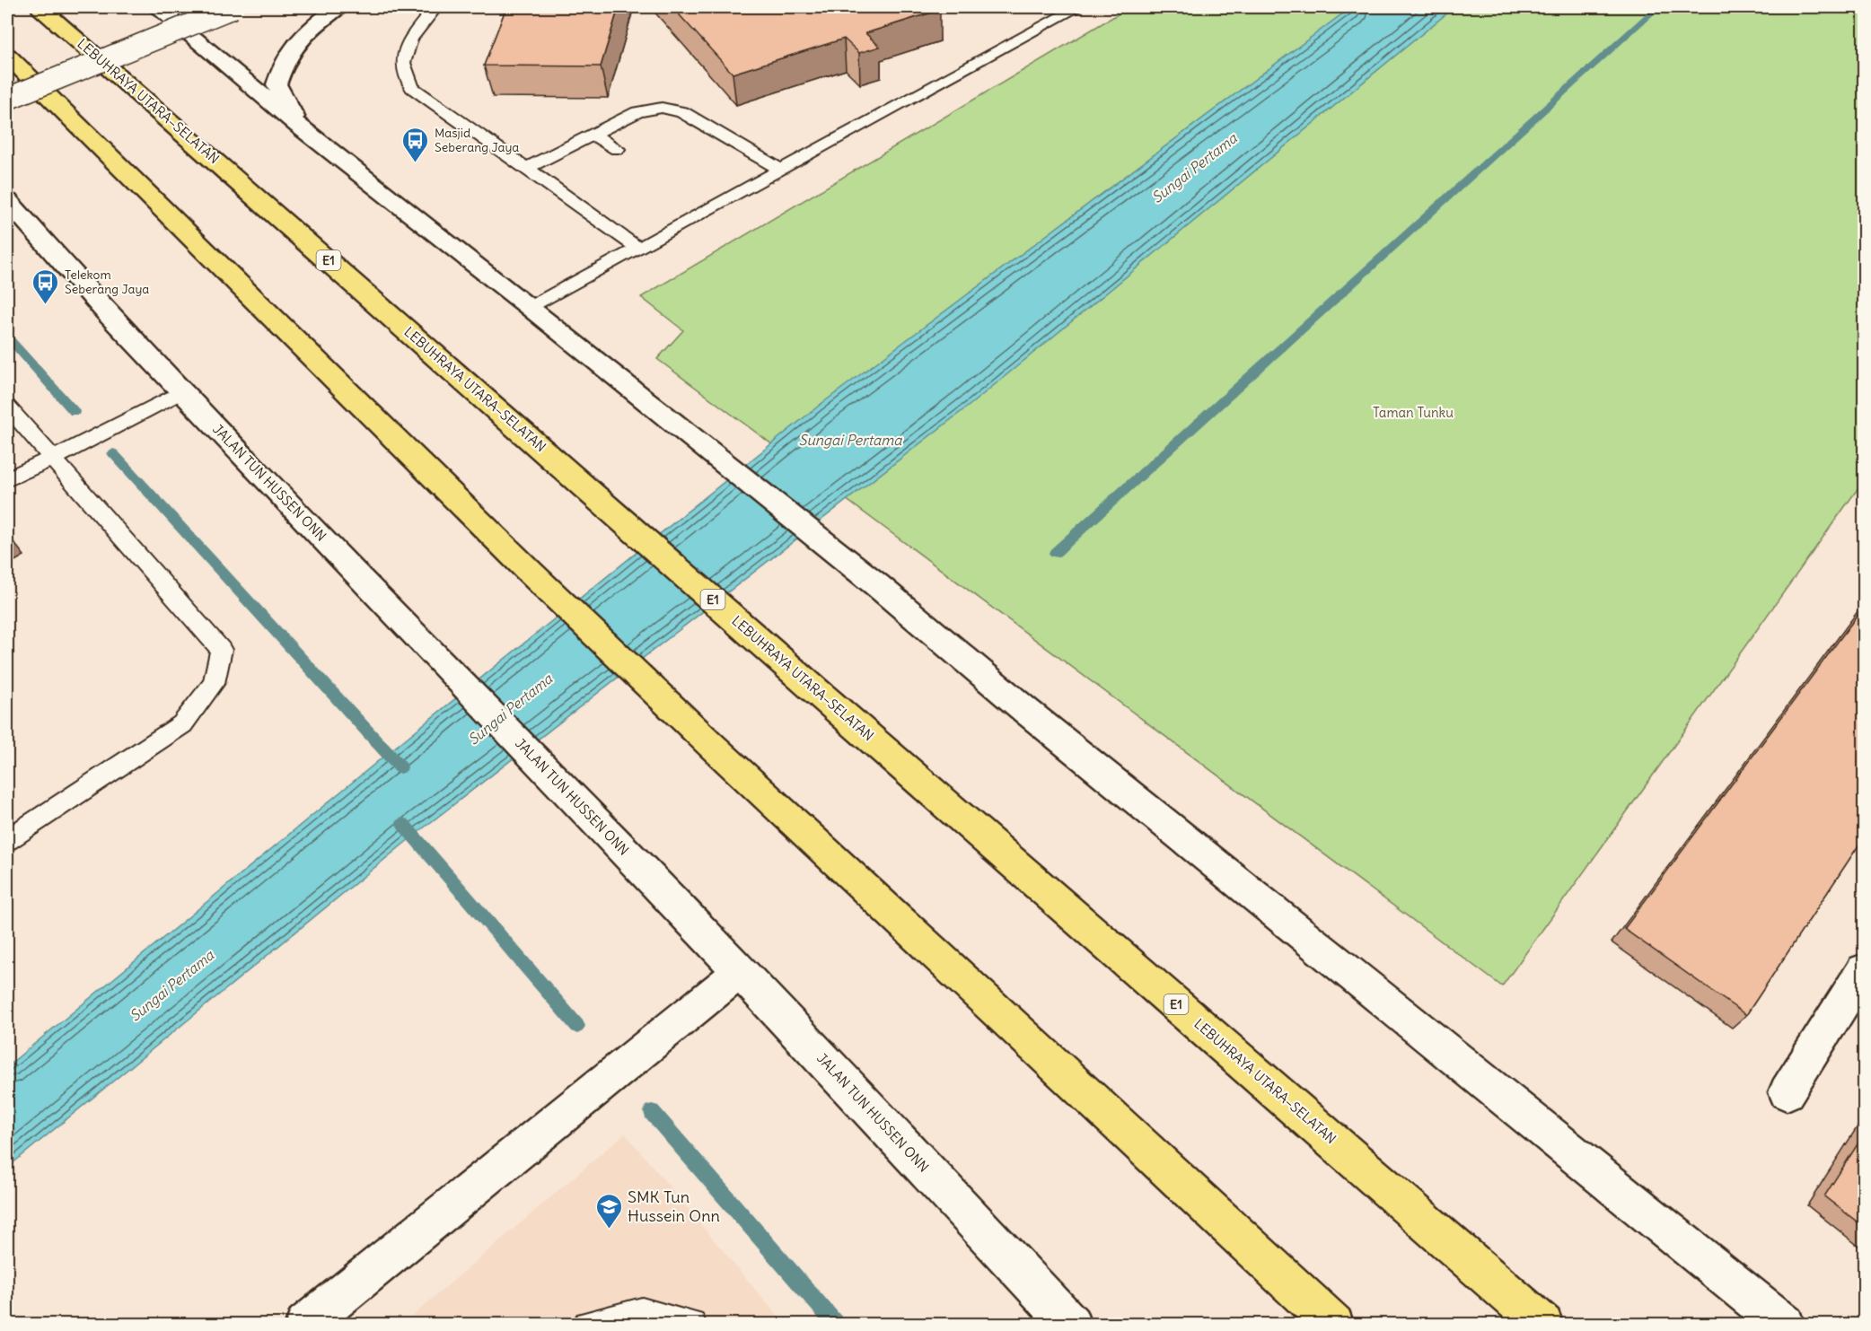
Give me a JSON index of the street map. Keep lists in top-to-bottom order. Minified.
{"streets":{"highway":["LEBUHRAYA UTARA–SELATAN","E1"],"main road":["JALAN TUN HUSSEN ONN"]},"water":["Sungai Pertama"],"parks":["Taman Tunku"],"places":{"bus stop":["Masjid Seberang Jaya","Telekom Seberang Jaya"],"school or university":["SMK Tun Hussein Onn"]}}
